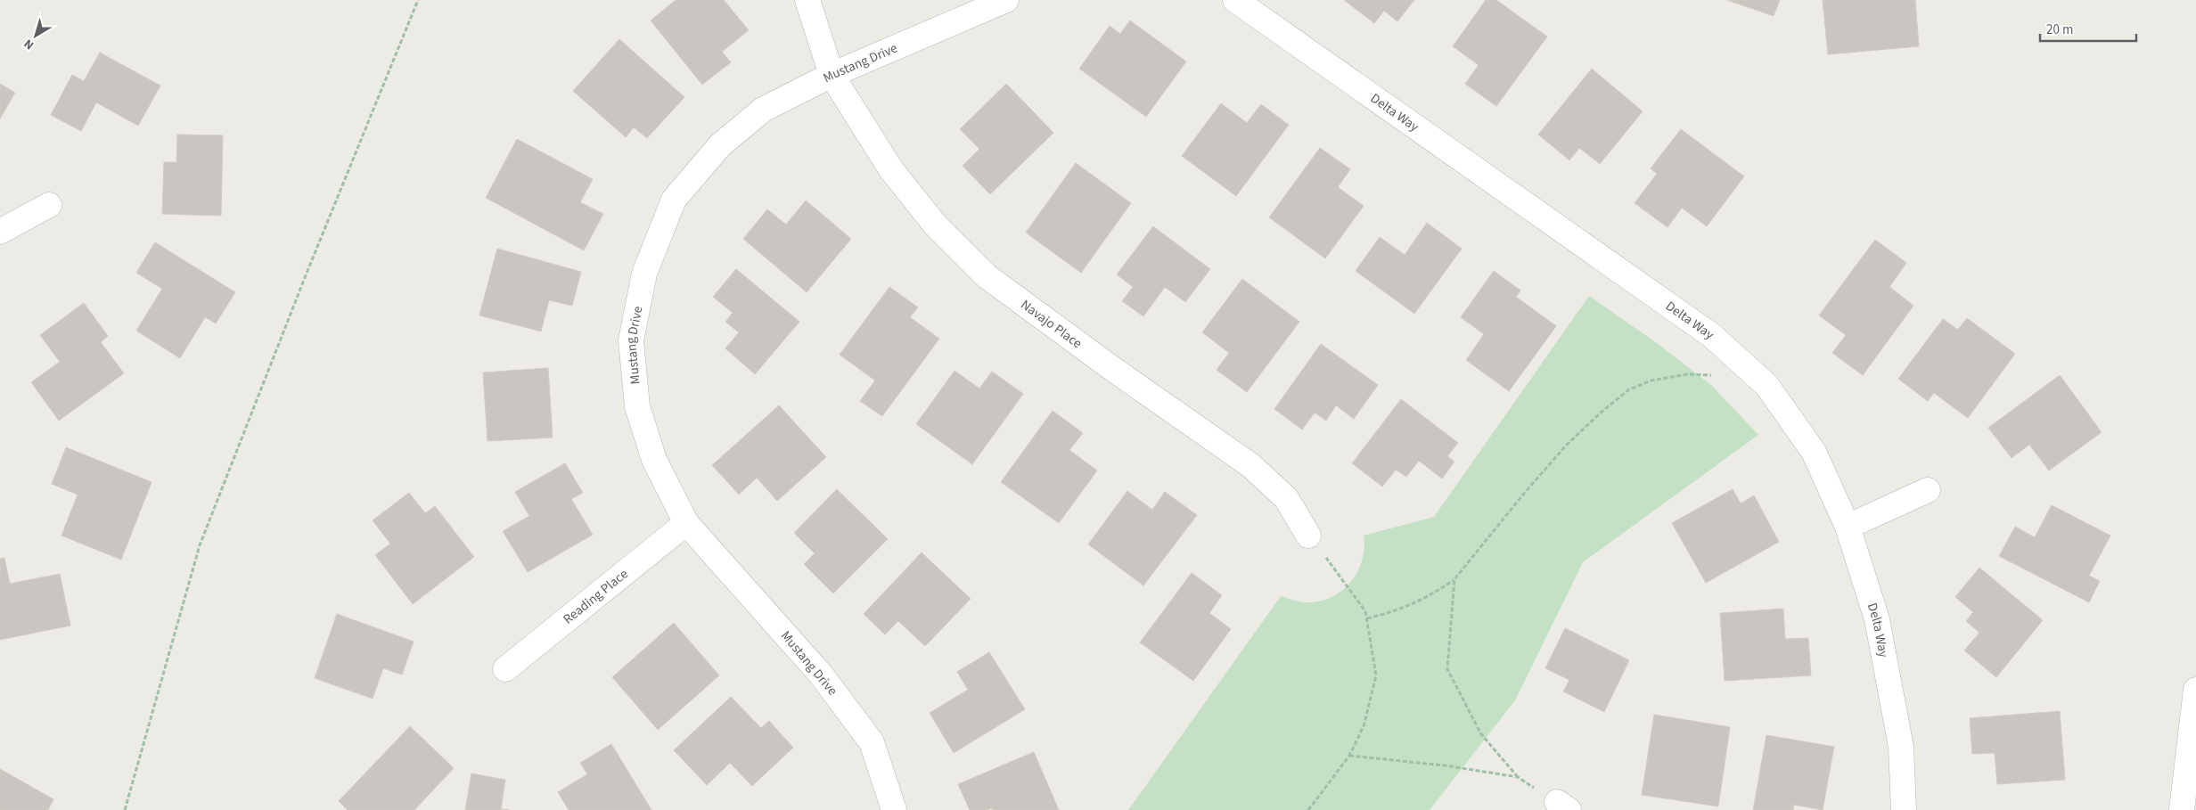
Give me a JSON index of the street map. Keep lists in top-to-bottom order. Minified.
{"streets":{"street":["Mustang Drive","Delta Way","Navajo Place","Reading Place"]},"crossings":[["Mustang Drive","Navajo Place"],["Mustang Drive","Reading Place"]],"scale_bar":"20 m","north":"bottom left"}
